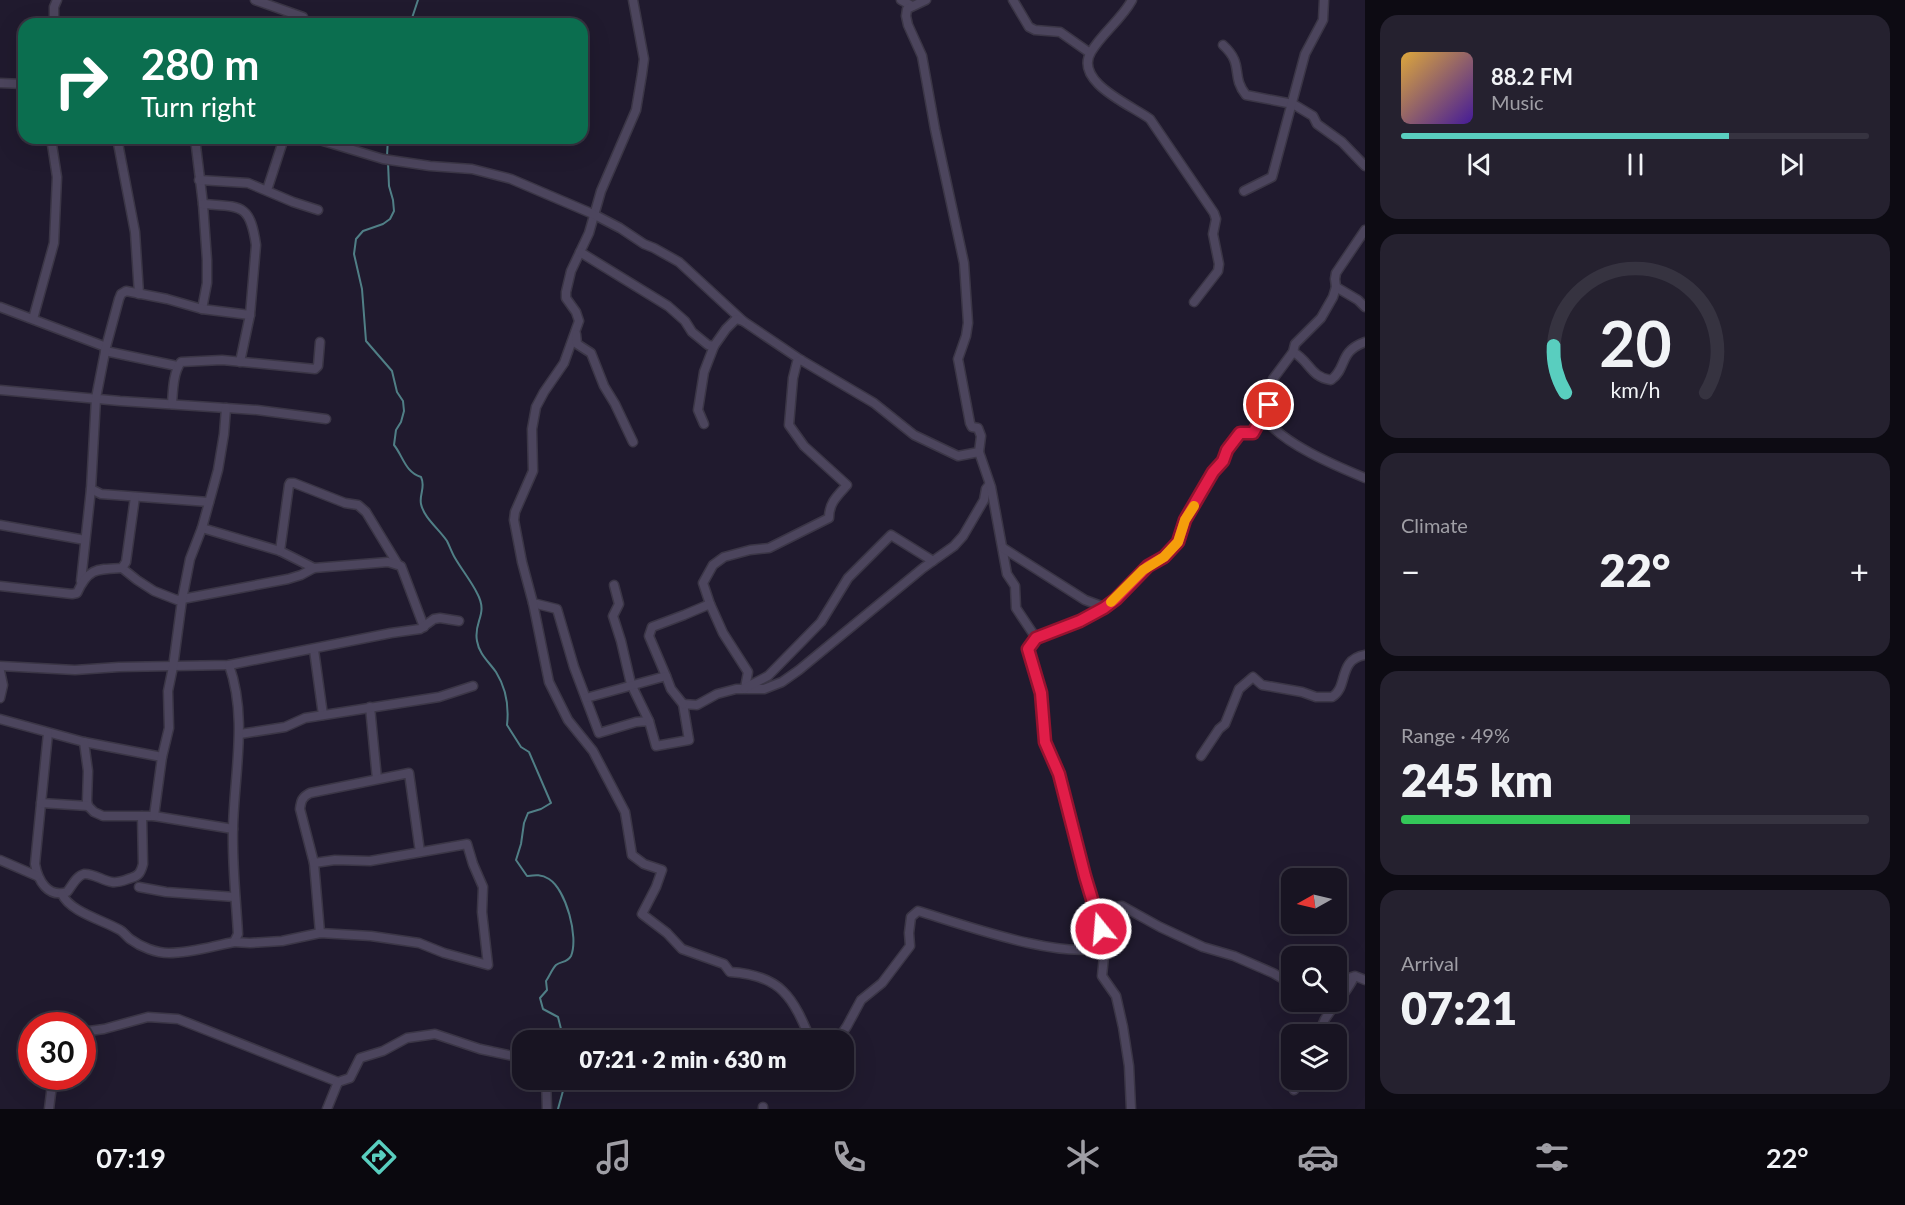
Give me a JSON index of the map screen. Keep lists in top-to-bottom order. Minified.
{"north":"left","page":{"turn":["280 m","Turn right"],"song":["88.2 FM","Music"],"tile":["Climate",["Range · 49%","245 km"],["Arrival","07:21"]],"heat":["−","22°","+"],"limit":"30","trip":"07:21 · 2 min · 630 m","tabs":["07:19","22°"],"gauge":["20","km/h"]}}
